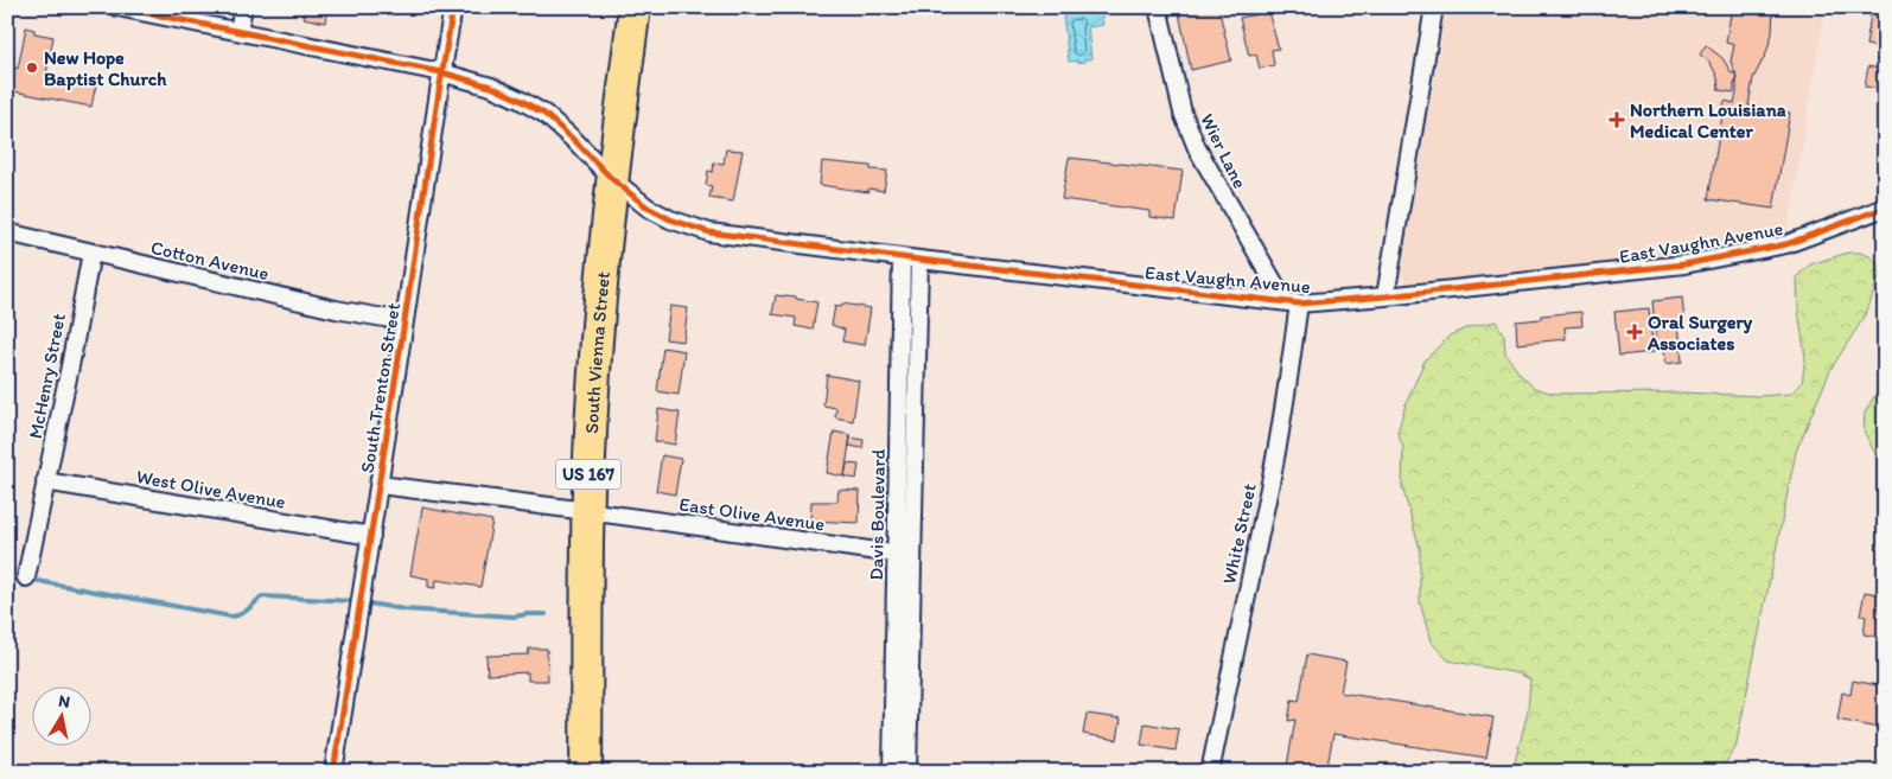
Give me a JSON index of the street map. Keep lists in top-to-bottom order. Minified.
{"streets":{"highway":["South Vienna Street","US 167"],"street":["Wier Lane","East Vaughn Avenue","Cotton Avenue","McHenry Street","South Trenton Street","West Olive Avenue","East Olive Avenue","Davis Boulevard","White Street"]},"crossings":[["Wier Lane","East Vaughn Avenue"],["Wier Lane","White Street"],["East Vaughn Avenue","South Vienna Street"],["East Vaughn Avenue","South Trenton Street"],["East Vaughn Avenue","Davis Boulevard"],["East Vaughn Avenue","White Street"],["Cotton Avenue","McHenry Street"],["Cotton Avenue","South Trenton Street"],["South Vienna Street","East Olive Avenue"],["McHenry Street","West Olive Avenue"],["South Trenton Street","West Olive Avenue"],["East Olive Avenue","Davis Boulevard"]],"places":{"other":["New Hope Baptist Church"],"health":["Northern Louisiana Medical Center","Oral Surgery Associates"]},"north":"top"}
